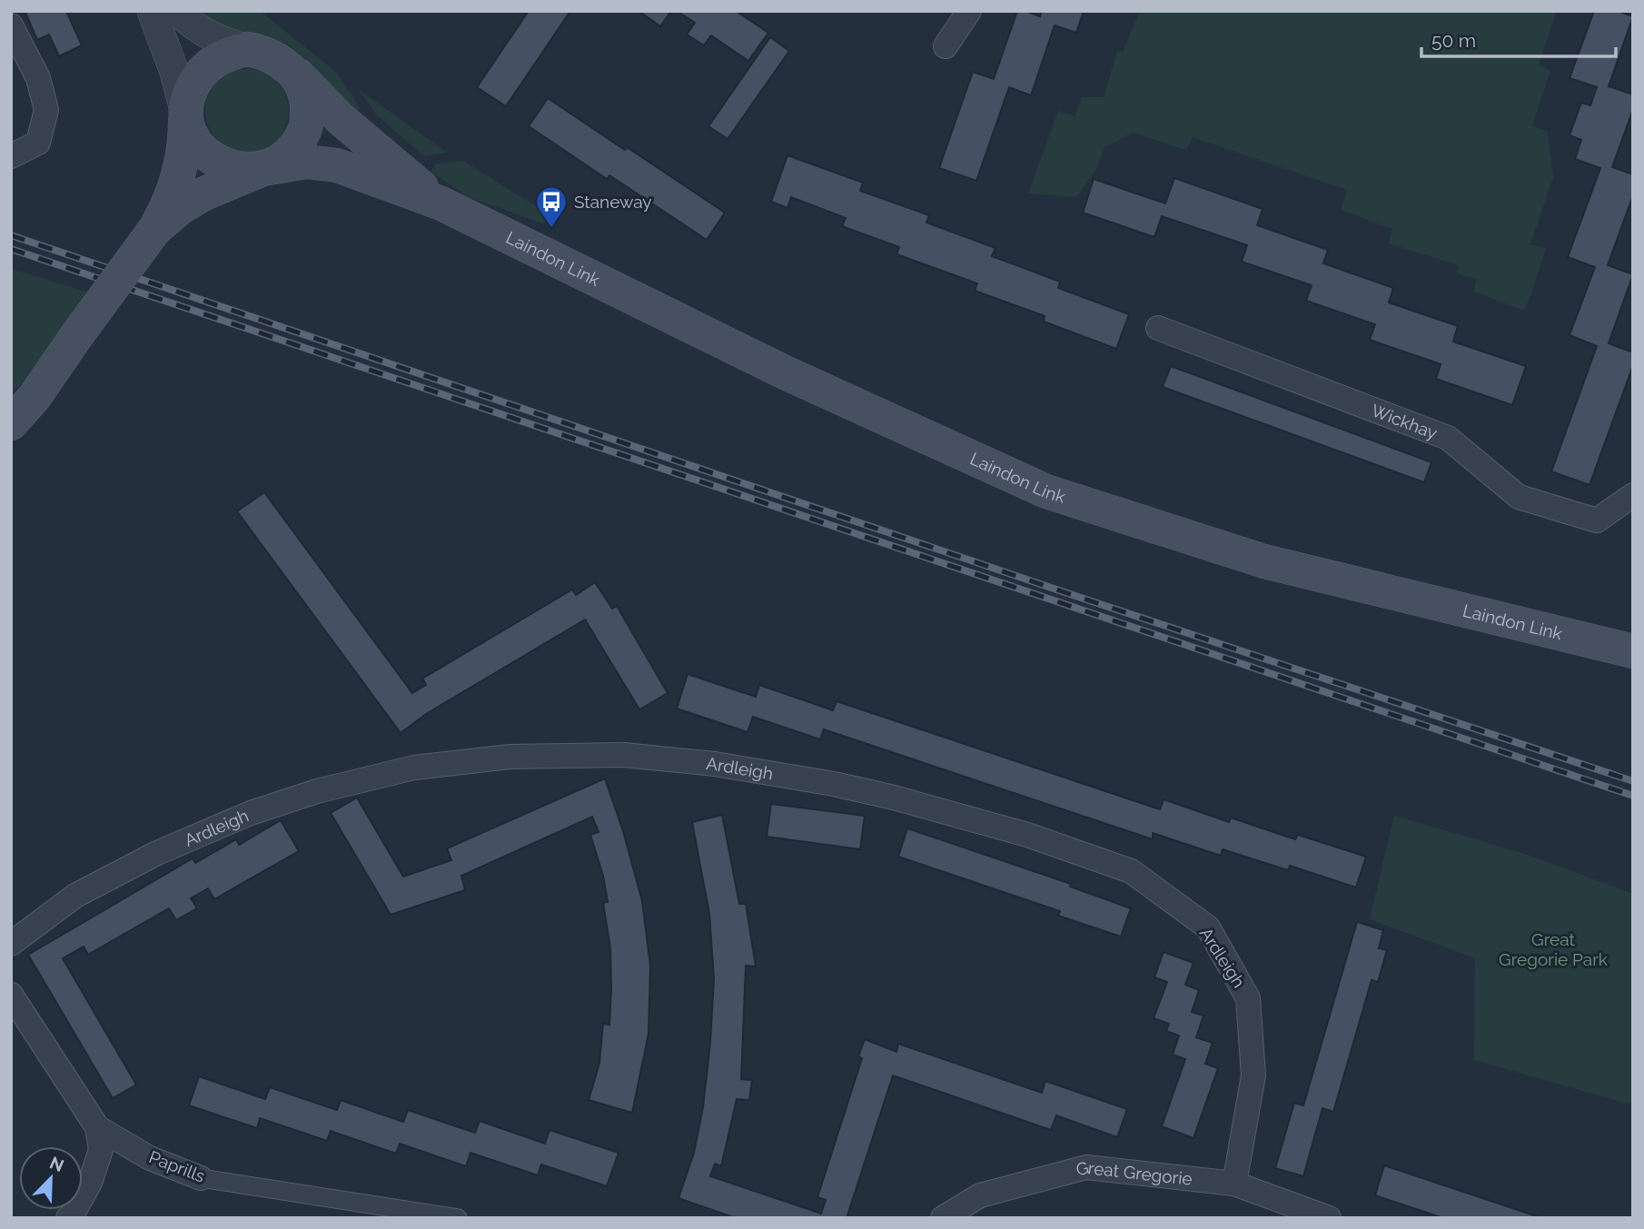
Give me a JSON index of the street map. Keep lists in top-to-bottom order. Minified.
{"streets":{"main road":["Laindon Link"],"street":["Wickhay","Ardleigh","Paprills","Great Gregorie"]},"crossings":[["Ardleigh","Great Gregorie"]],"parks":["Great Gregorie Park"],"places":{"bus stop":["Staneway"]},"scale_bar":"50 m","north":"top right"}
